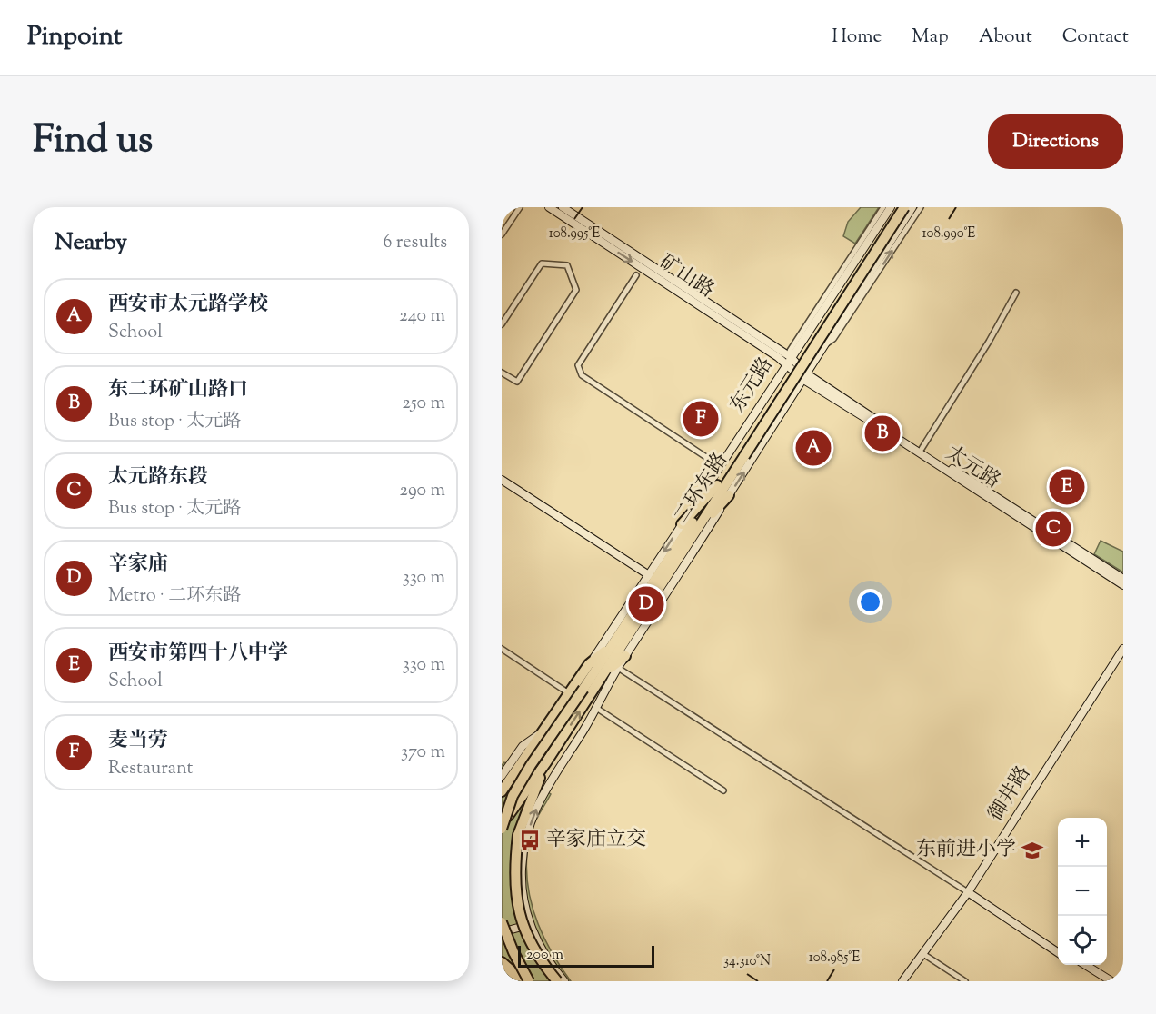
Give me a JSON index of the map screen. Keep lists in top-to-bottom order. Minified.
{"streets":{"highway":["二环东路"],"main road":["矿山路","东元路","太元路","御井路"]},"crossings":[["矿山路","东元路"],["矿山路","太元路"],["东元路","太元路"]],"places":{"bus stop":["辛家庙立交"],"school or university":["东前进小学"]},"scale_bar":"200 m","page":{"header":"Pinpoint","nav":["Home","Map","About","Contact"],"title":"Find us","buttons":"Directions","heading":["Nearby","6 results"],"list":[{"mark":"A","name":"西安市太元路学校","note":"School","value":"240 m"},{"mark":"B","name":"东二环矿山路口","note":"Bus stop · 太元路","value":"250 m"},{"mark":"C","name":"太元路东段","note":"Bus stop · 太元路","value":"290 m"},{"mark":"D","name":"辛家庙","note":"Metro · 二环东路","value":"330 m"},{"mark":"E","name":"西安市第四十八中学","note":"School","value":"330 m"},{"mark":"F","name":"麦当劳","note":"Restaurant","value":"370 m"}],"pins":["F","B","A","E","C","D"],"map_buttons":["+","−"],"scale":"200 m"},"coordinates":["108.995°E","108.990°E","108.985°E","34.310°N"]}
